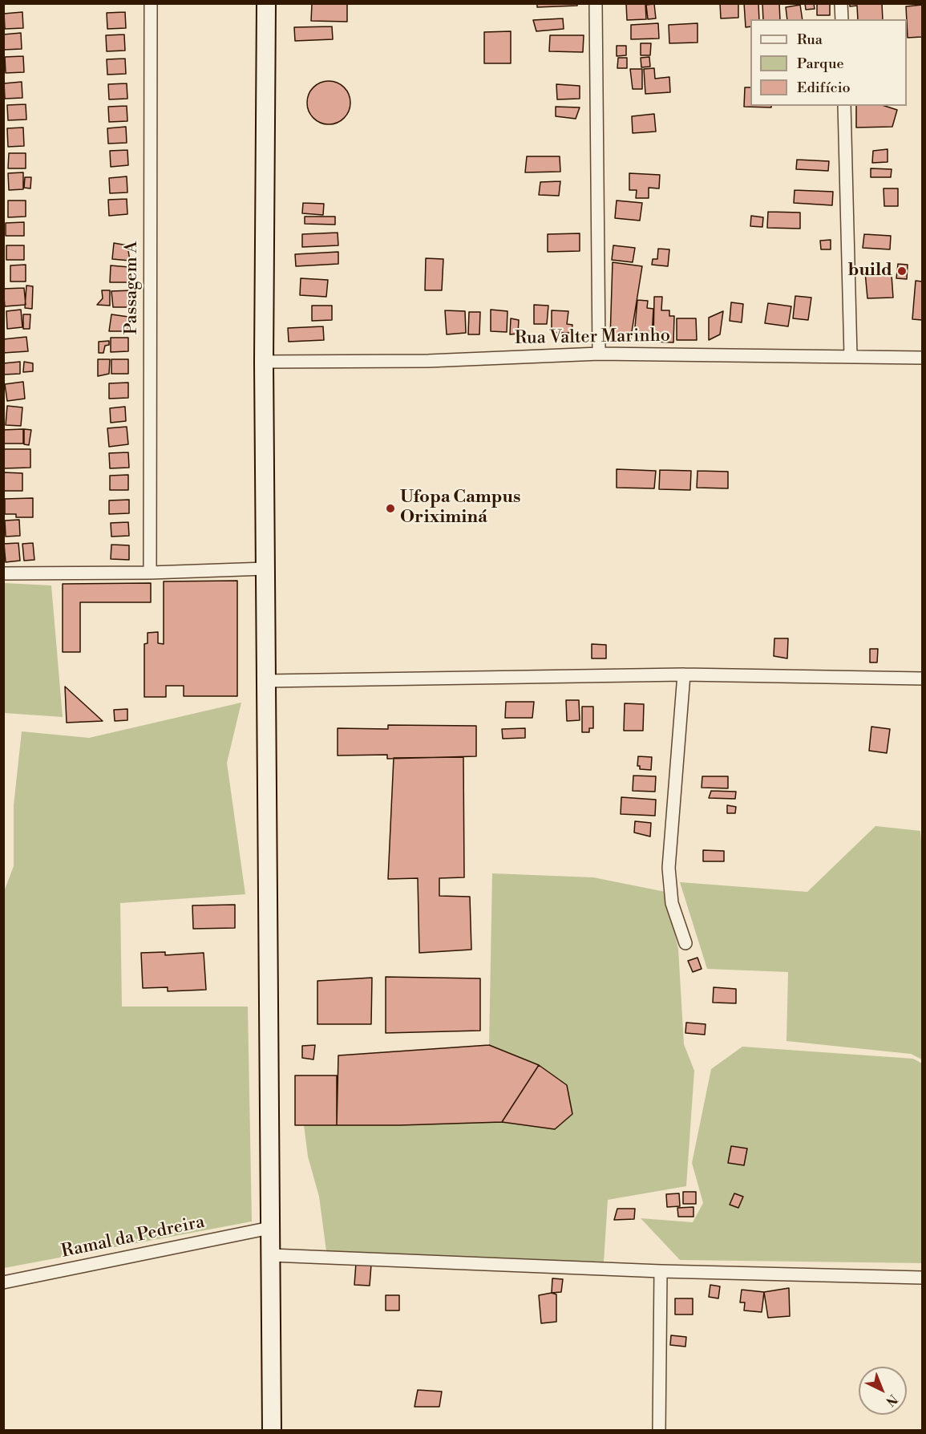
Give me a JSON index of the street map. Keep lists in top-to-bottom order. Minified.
{"streets":{"street":["Passagem A","Rua Valter Marinho","Ramal da Pedreira"]},"places":["build","Ufopa Campus Oriximiná"],"legend":["Rua","Parque","Edifício"],"north":"bottom right"}
